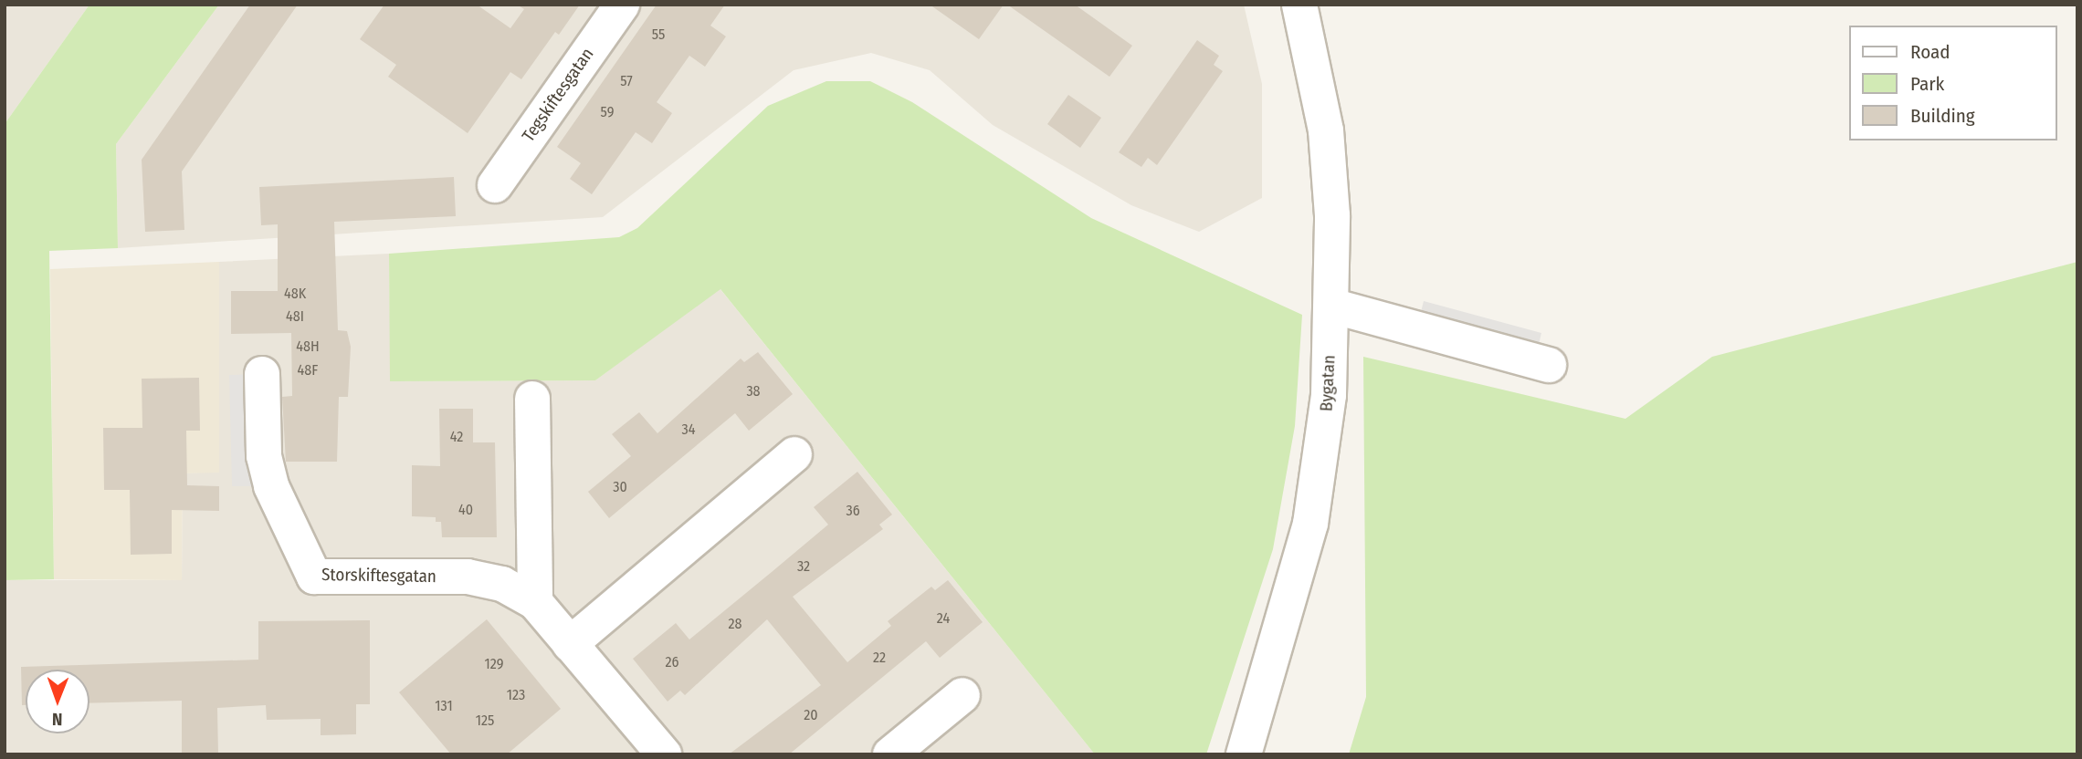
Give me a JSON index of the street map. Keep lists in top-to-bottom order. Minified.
{"streets":{"street":["Tegskiftesgatan","Bygatan","Storskiftesgatan"]},"house_numbers":["55","57","59","48K","48I","48H","48F","38","34","42","30","40","36","32","24","28","22","26","129","123","131","20","125"],"legend":["Road","Park","Building"],"north":"bottom"}
